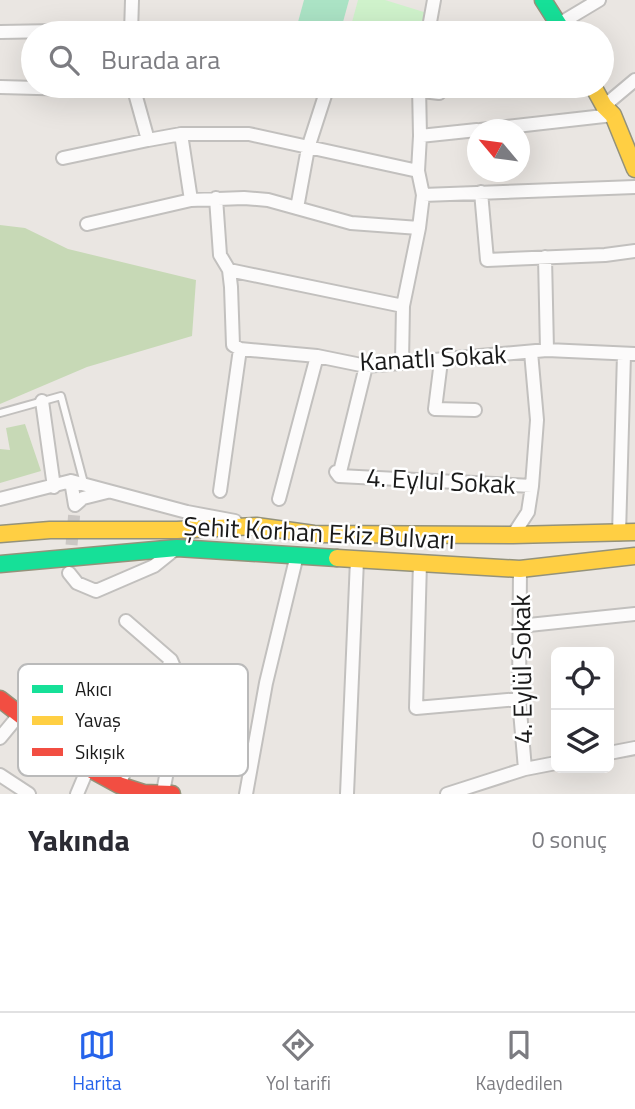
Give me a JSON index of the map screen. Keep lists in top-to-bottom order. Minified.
{"streets":{"main road":["Şehit Korhan Ekiz Bulvarı"],"street":["Kanatlı Sokak","4. Eylul Sokak","4. Eylül Sokak"]},"crossings":[["Kanatlı Sokak","4. Eylul Sokak"],["4. Eylul Sokak","Şehit Korhan Ekiz Bulvarı"],["Şehit Korhan Ekiz Bulvarı","4. Eylül Sokak"]],"legend":["Akıcı","Yavaş","Sıkışık"],"north":"top left","page":{"search":"Burada ara","heading":["Yakında","0 sonuç"],"nav":["Harita","Yol tarifi","Kaydedilen"]}}
